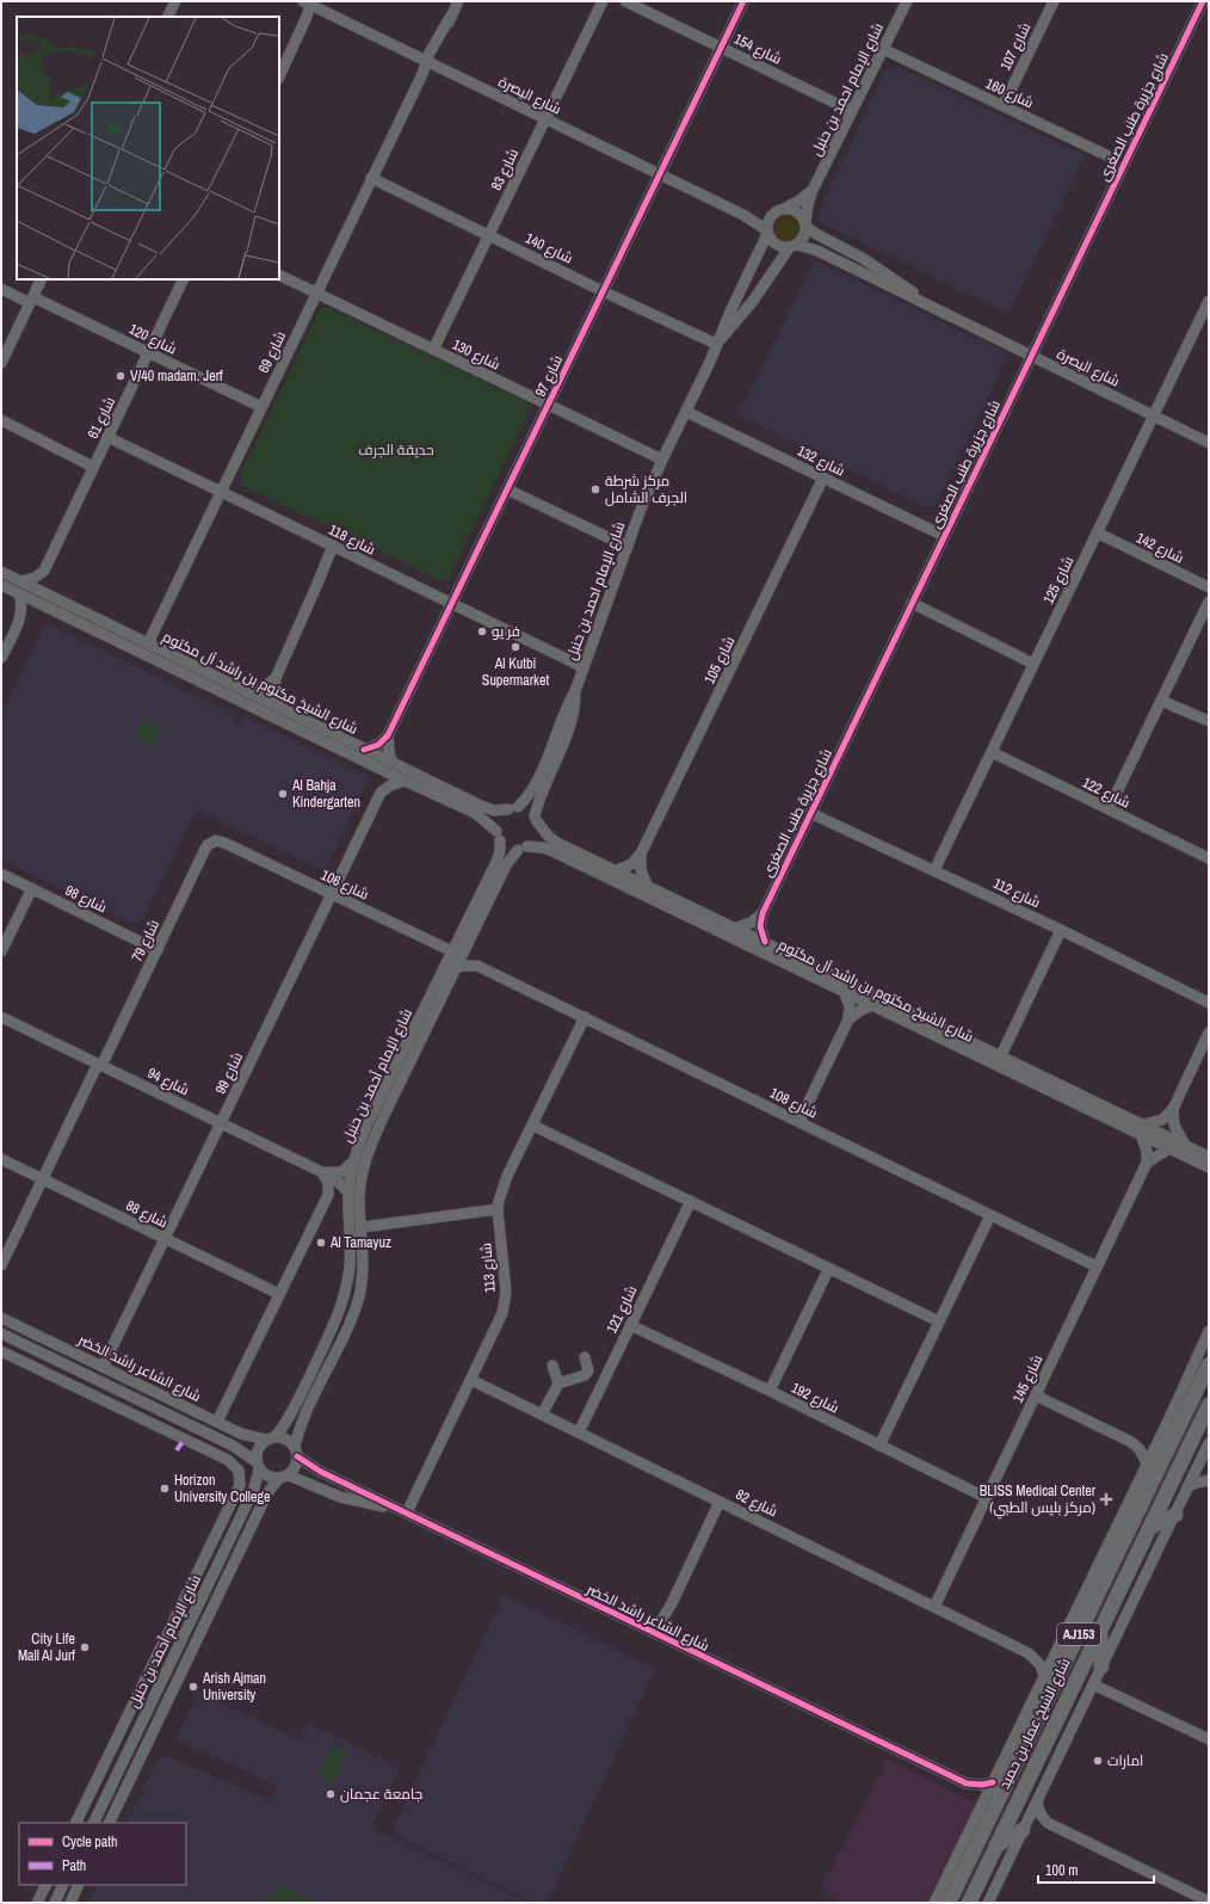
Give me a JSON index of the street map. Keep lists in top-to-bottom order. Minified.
{"streets":{"main road":["AJ153","شارع الشيخ عمار بن حميد"],"street":["شارع 107","شارع 154","شارع الإمام احمد بن حنبل","شارع 160","شارع البصرة","شارع جزيرة طنب الصغرى","شارع 83","شارع 140","شارع 120","شارع 69","شارع 130","شارع 97","شارع 61","شارع 132","شارع 118","شارع 142","شارع 125","شارع 105","شارع الشيخ مكتوم بن راشد آل مكتوم","شارع 122","شارع 106","شارع 112","شارع 98","شارع 79","شارع 99","شارع الإمام أحمد بن حنبل","شارع 94","شارع 108","شارع 88","شارع 113","شارع 121","شارع الشاعر راشد الخضر","شارع 145","شارع 192","شارع 82"]},"crossings":[["شارع 107","شارع 160"],["شارع 154","شارع الإمام احمد بن حنبل"],["شارع 154","شارع 97"],["شارع الإمام احمد بن حنبل","شارع 160"],["شارع الإمام احمد بن حنبل","شارع البصرة"],["شارع الإمام احمد بن حنبل","شارع 140"],["شارع الإمام احمد بن حنبل","شارع 130"],["شارع الإمام احمد بن حنبل","شارع 132"],["شارع الإمام احمد بن حنبل","شارع 118"],["شارع الإمام احمد بن حنبل","شارع الشيخ مكتوم بن راشد آل مكتوم"],["شارع الإمام احمد بن حنبل","شارع الإمام أحمد بن حنبل"],["شارع 160","شارع جزيرة طنب الصغرى"],["شارع البصرة","شارع جزيرة طنب الصغرى"],["شارع البصرة","شارع 83"],["شارع البصرة","شارع 69"],["شارع البصرة","شارع 97"],["شارع البصرة","شارع 125"],["شارع جزيرة طنب الصغرى","شارع 132"],["شارع جزيرة طنب الصغرى","شارع الشيخ مكتوم بن راشد آل مكتوم"],["شارع جزيرة طنب الصغرى","شارع 112"],["شارع 83","شارع 140"],["شارع 83","شارع 130"],["شارع 140","شارع 69"],["شارع 140","شارع 97"],["شارع 120","شارع 69"],["شارع 120","شارع 61"],["شارع 69","شارع 130"],["شارع 69","شارع 118"],["شارع 69","شارع الشيخ مكتوم بن راشد آل مكتوم"],["شارع 130","شارع 97"],["شارع 97","شارع 118"],["شارع 61","شارع 118"],["شارع 132","شارع 105"],["شارع 142","شارع 125"],["شارع 125","شارع 122"],["شارع 125","شارع 112"],["شارع 105","شارع الشيخ مكتوم بن راشد آل مكتوم"],["شارع الشيخ مكتوم بن راشد آل مكتوم","شارع الإمام أحمد بن حنبل"],["شارع 106","شارع 79"],["شارع 106","شارع 99"],["شارع 106","شارع الإمام أحمد بن حنبل"],["شارع 98","شارع 79"],["شارع 79","شارع 94"],["شارع 79","شارع 88"],["شارع 99","شارع 94"],["شارع 99","شارع 88"],["شارع 99","شارع الشاعر راشد الخضر"],["شارع الإمام أحمد بن حنبل","شارع 94"],["شارع الإمام أحمد بن حنبل","شارع 108"],["شارع الإمام أحمد بن حنبل","شارع الشاعر راشد الخضر"],["شارع 108","شارع 113"],["شارع 108","شارع 145"],["شارع 113","شارع الشاعر راشد الخضر"],["شارع 113","شارع 82"],["شارع 121","شارع 192"],["شارع 121","شارع 82"],["شارع 145","شارع 192"],["شارع 145","شارع 82"]],"parks":["حديقة الجرف"],"places":{"other":["V/40 madam. Jerf","مركز شرطة الجرف الشامل","فر يو","Al Kutbi Supermarket","Al Bahja Kindergarten","Al Tamayuz","Horizon University College","City Life Mall Al Jurf","Arish Ajman University","امارات","جامعة عجمان"],"health":["BLISS Medical Center (مركز بليس الطبي)"]},"legend":["Cycle path","Path"],"scale_bar":"100 m"}
